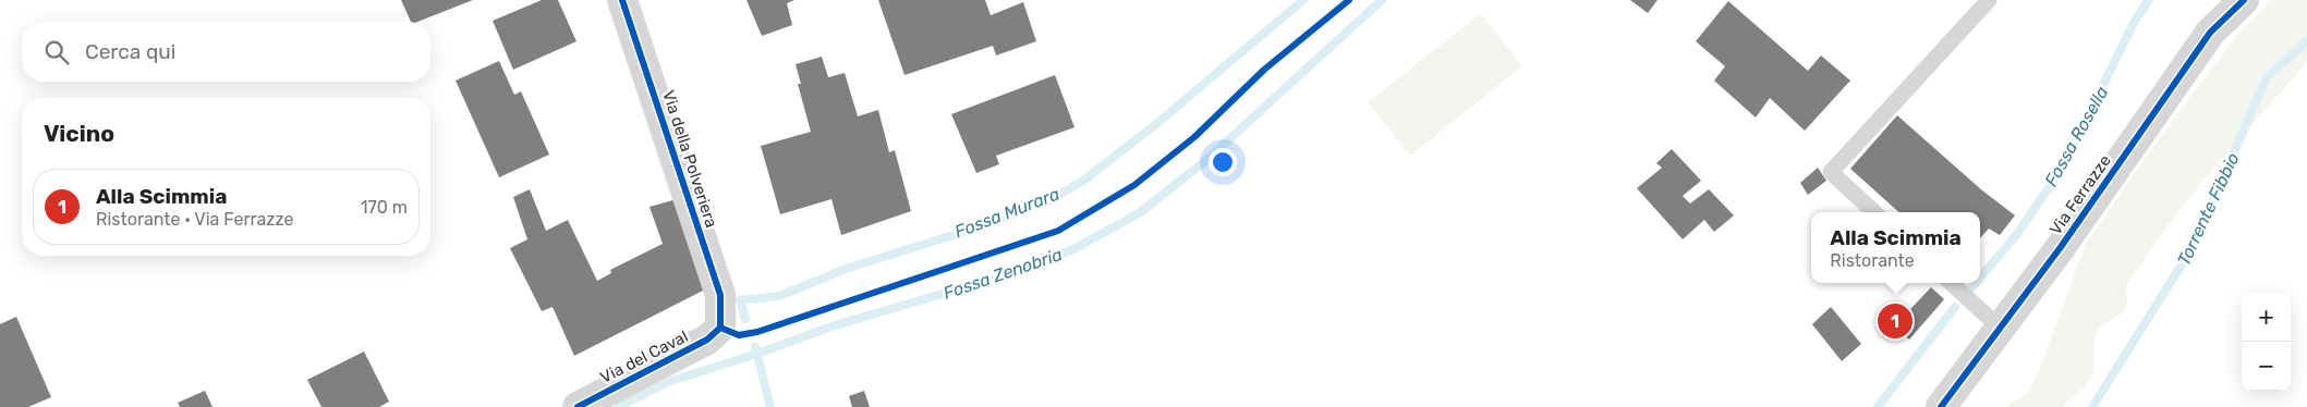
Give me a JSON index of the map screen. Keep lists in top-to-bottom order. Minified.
{"streets":{"street":["Via della Polveriera","Via Ferrazze","Via del Caval"]},"crossings":[["Via della Polveriera","Via del Caval"]],"water":["Fossa Rosella","Torrente Fibbio","Fossa Murara","Fossa Zenobria"],"page":{"search":"Cerca qui","heading":"Vicino","list":[{"mark":"1","name":"Alla Scimmia","note":"Ristorante · Via Ferrazze","value":"170 m"}],"popup":["Alla Scimmia","Ristorante"],"map_buttons":["+","−"],"pins":"1"}}
